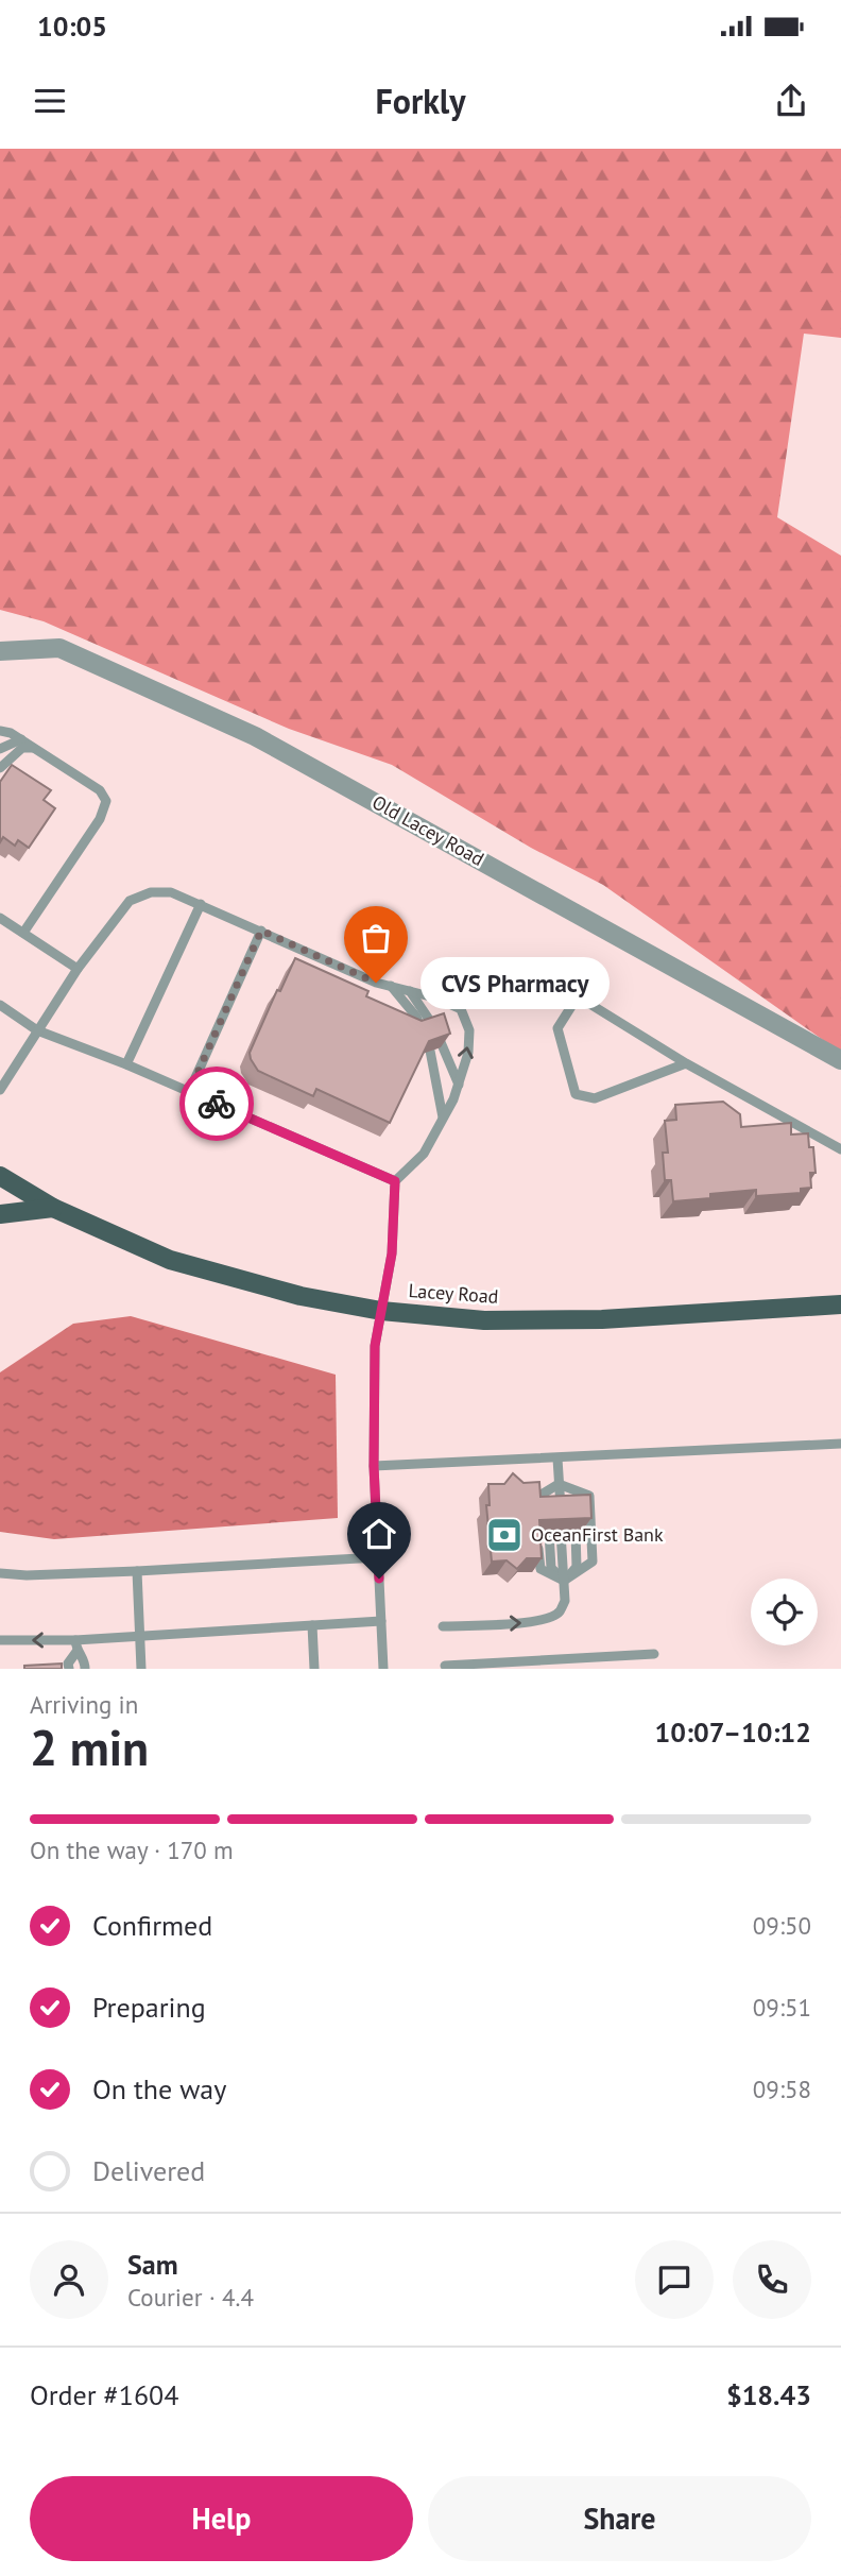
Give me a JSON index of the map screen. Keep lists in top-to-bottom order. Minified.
{"streets":{"main road":["Lacey Road"],"street":["Old Lacey Road"]},"places":{"other":["CVS Pharmacy"],"bank":["OceanFirst Bank"]},"page":{"status":"10:05","header":"Forkly","bubble":"CVS Pharmacy","heading":["2 min","Arriving in","10:07–10:12"],"panel":["Sam","Courier · 4.4","Order #1604","$18.43"],"bar":"On the way · 170 m","list":[["Confirmed","09:50"],["Preparing","09:51"],["On the way","09:58"],"Delivered"],"buttons":["Help","Share"]}}
